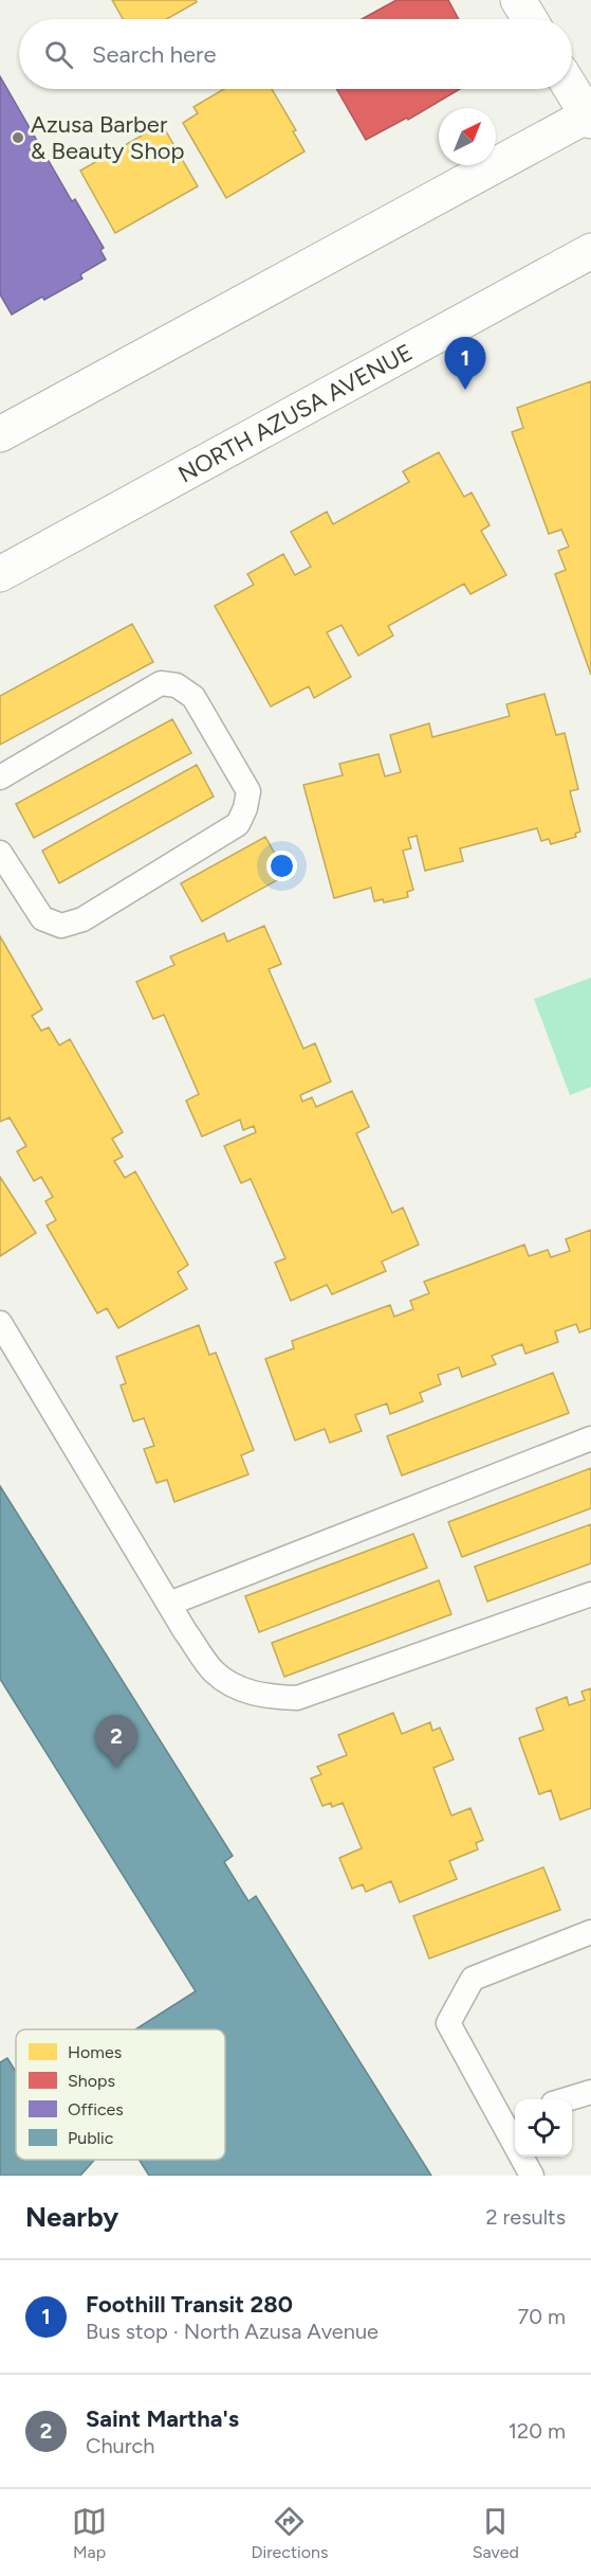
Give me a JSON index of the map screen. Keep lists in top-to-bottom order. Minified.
{"streets":{"main road":["NORTH AZUSA AVENUE"]},"places":["Azusa Barber & Beauty Shop"],"legend":["Homes","Shops","Offices","Public"],"north":"top right","page":{"search":"Search here","pins":["1","2"],"heading":["Nearby","2 results"],"list":[{"mark":"1","name":"Foothill Transit 280","note":"Bus stop · North Azusa Avenue","value":"70 m"},{"mark":"2","name":"Saint Martha's","note":"Church","value":"120 m"}],"nav":["Map","Directions","Saved"]}}
